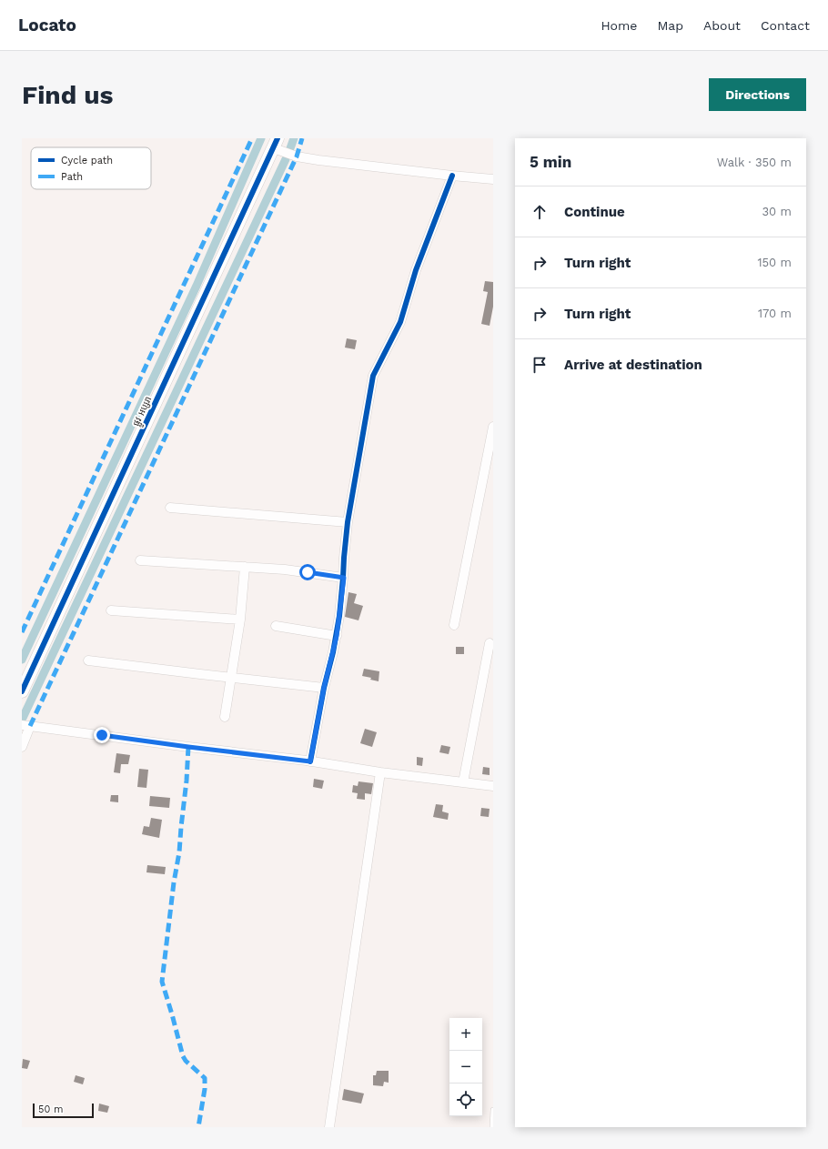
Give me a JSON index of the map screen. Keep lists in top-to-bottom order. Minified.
{"streets":{"street":["ផ្លូវ អប្សរា"]},"legend":["Cycle path","Path"],"scale_bar":"50 m","page":{"header":"Locato","nav":["Home","Map","About","Contact"],"buttons":"Directions","title":"Find us","heading":["5 min","Walk · 350 m"],"list":[["Continue","30 m"],["Turn right","150 m"],["Turn right","170 m"],"Arrive at destination"],"map_buttons":["+","−"],"scale":"50 m"}}
